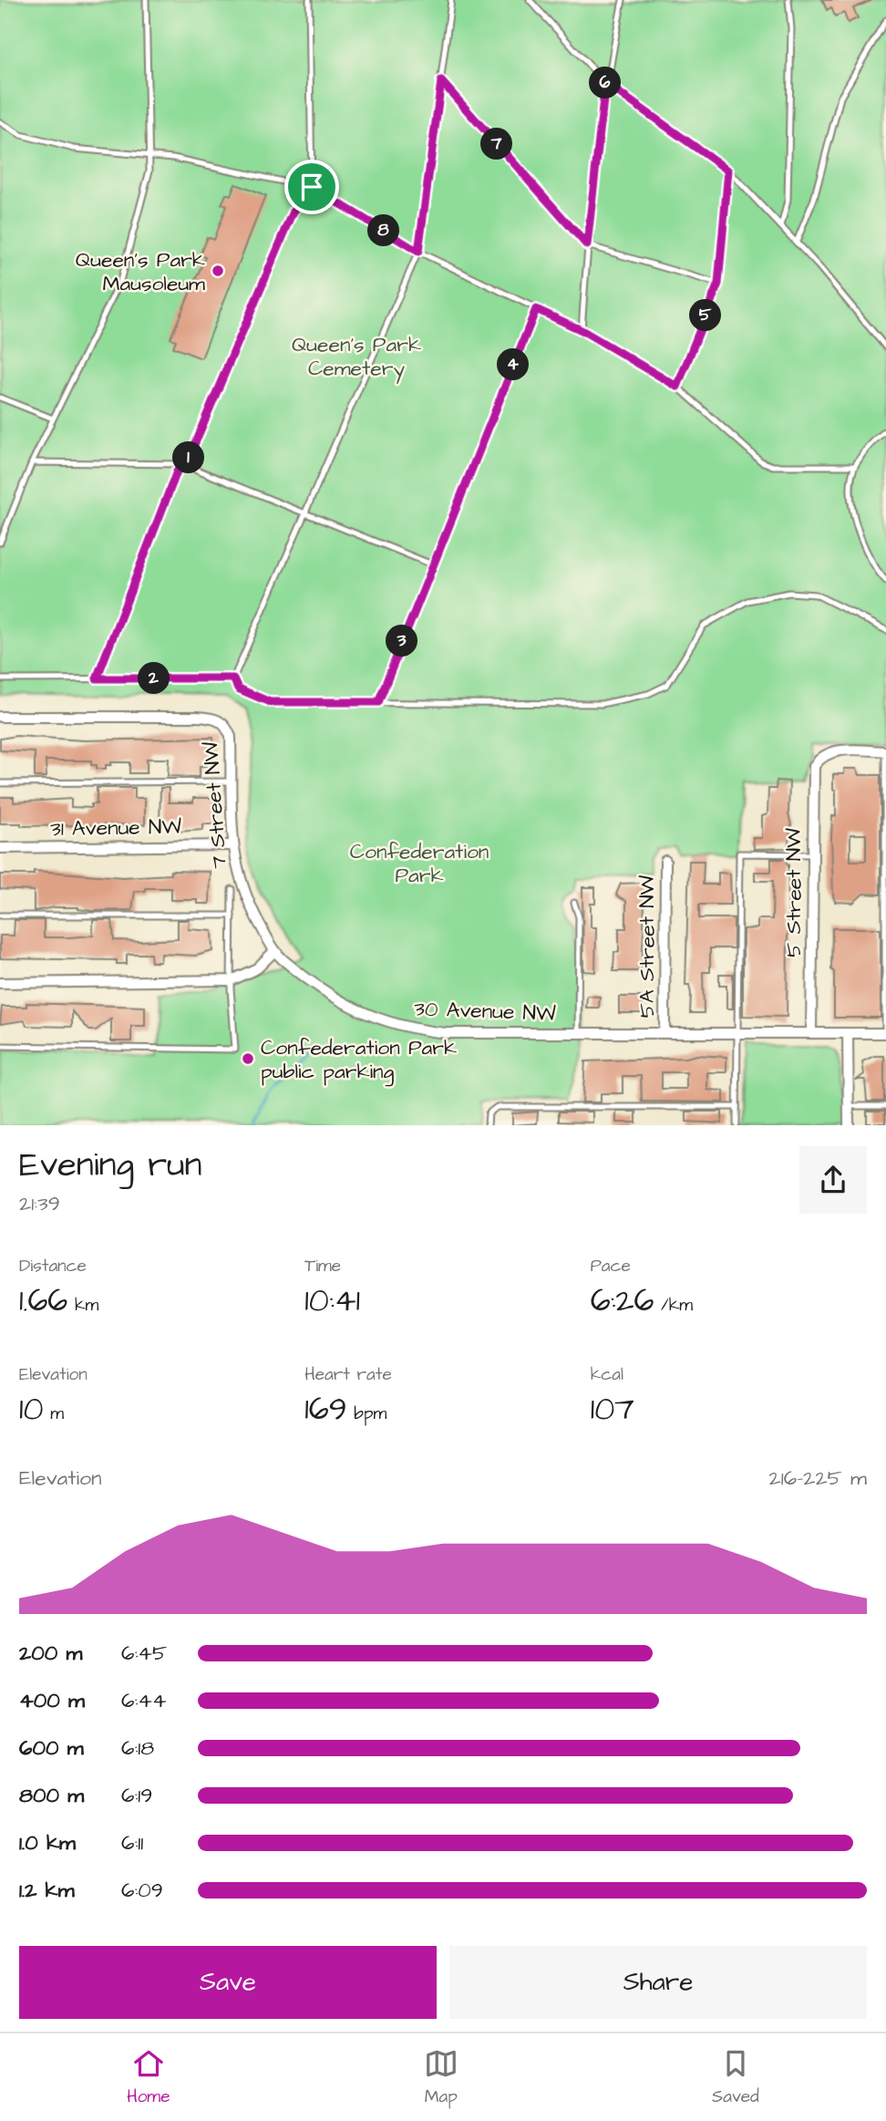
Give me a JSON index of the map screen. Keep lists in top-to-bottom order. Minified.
{"streets":{"street":["7 Street NW","31 Avenue NW","5 Street NW","5A Street NW","30 Avenue NW"]},"crossings":[["7 Street NW","31 Avenue NW"],["7 Street NW","30 Avenue NW"],["5 Street NW","30 Avenue NW"],["5A Street NW","30 Avenue NW"]],"parks":["Queen's Park Cemetery","Confederation Park"],"places":["Queen's Park Mausoleum","Confederation Park public parking"],"page":{"pins":["6","7","8","5","4","1","3","2"],"heading":["Evening run","21:39"],"stats":[["Distance","1.66 km"],["Time","10:41"],["Pace","6:26 /km"],["Elevation","10 m"],["Heart rate","169 bpm"],["kcal","107"]],"chart":["Elevation","216–225 m"],"list":[{"name":"200 m","note":"6:45"},{"name":"400 m","note":"6:44"},{"name":"600 m","note":"6:18"},{"name":"800 m","note":"6:19"},{"name":"1.0 km","note":"6:11"},{"name":"1.2 km","note":"6:09"}],"buttons":["Save","Share"],"tabs":["Home","Map","Saved"]}}
